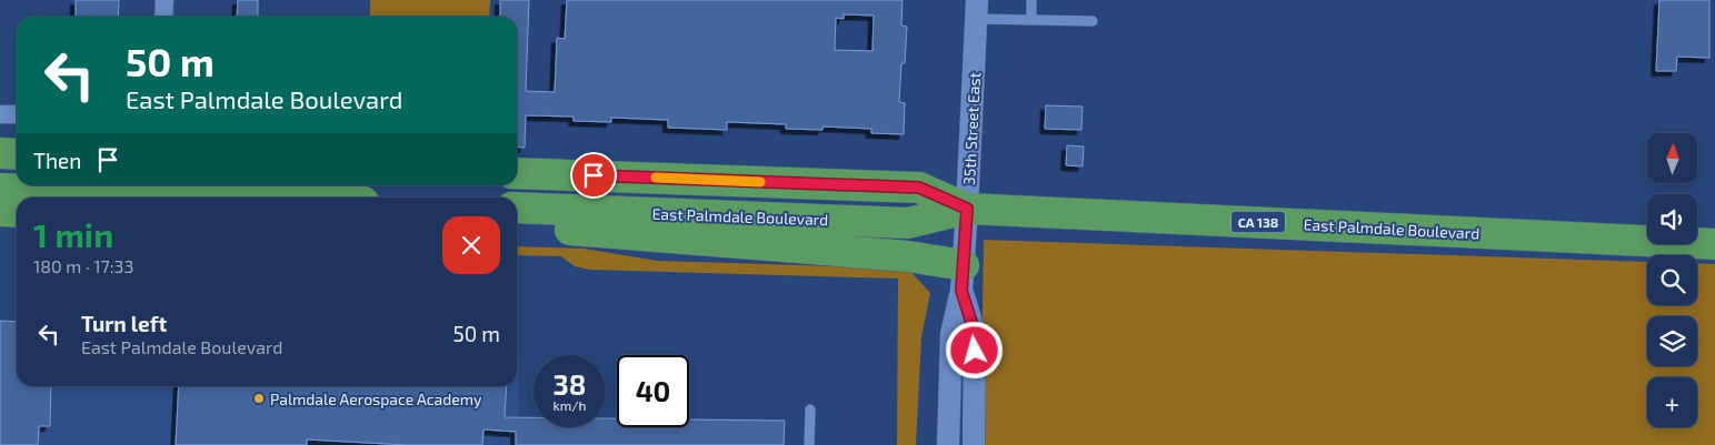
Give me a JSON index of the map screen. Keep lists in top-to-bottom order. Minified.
{"streets":{"highway":["East Palmdale Boulevard","CA 138"],"street":["35th Street East"]},"crossings":[["35th Street East","East Palmdale Boulevard"]],"places":["Palmdale Aerospace Academy"],"north":"top","page":{"turn":["50 m","East Palmdale Boulevard"],"map_buttons":"+","then":"Then","heading":["1 min","180 m · 17:33"],"list":[{"name":"Turn left","note":"East Palmdale Boulevard","value":"50 m"}],"speed":"38 km/h","limit":"40"}}
